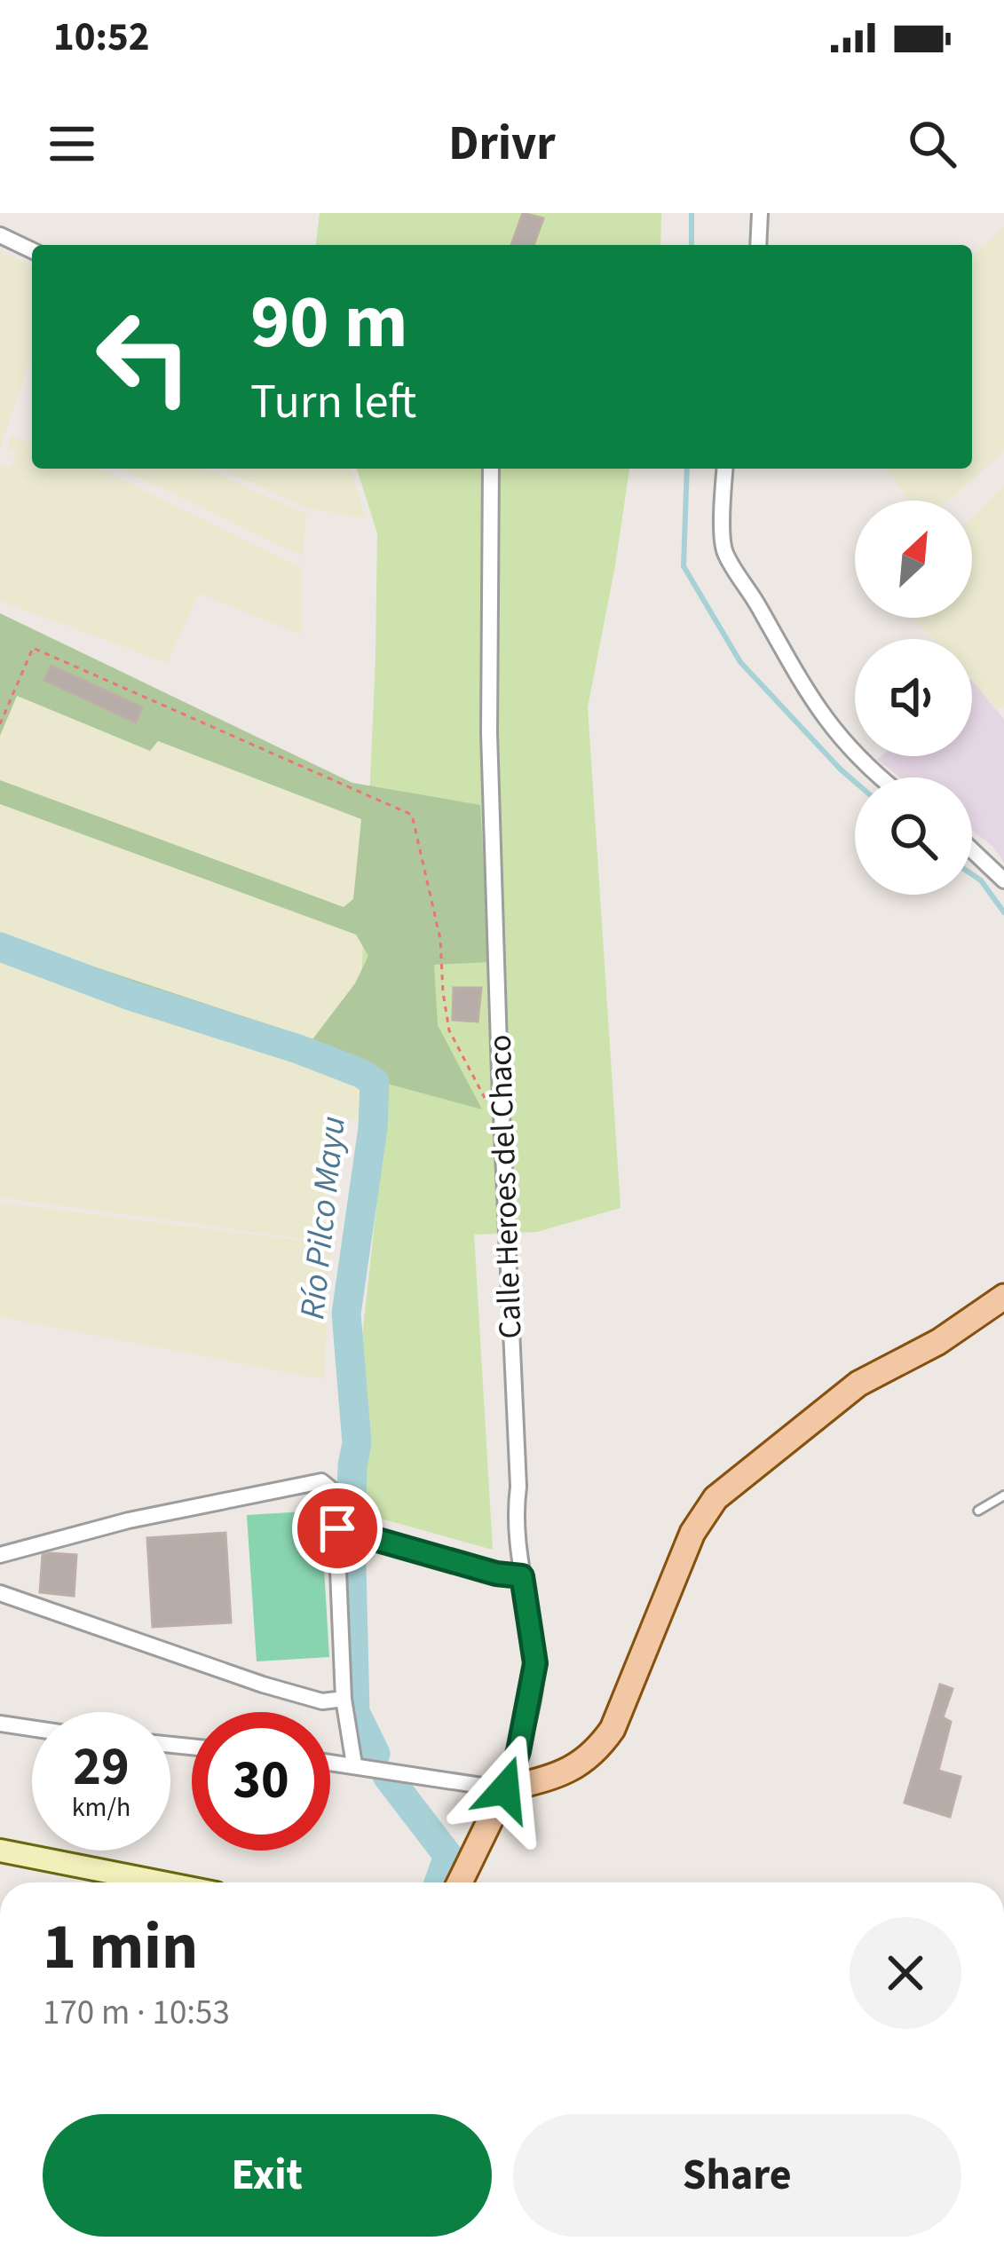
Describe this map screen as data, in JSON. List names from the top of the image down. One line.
{"streets":{"main road":["Calle Heroes del Chaco"]},"water":["Río Pilco Mayu"],"north":"top right","page":{"status":"10:52","header":"Drivr","turn":["90 m","Turn left"],"speed":"29 km/h","limit":"30","heading":["1 min","170 m · 10:53"],"buttons":["Exit","Share"]}}
